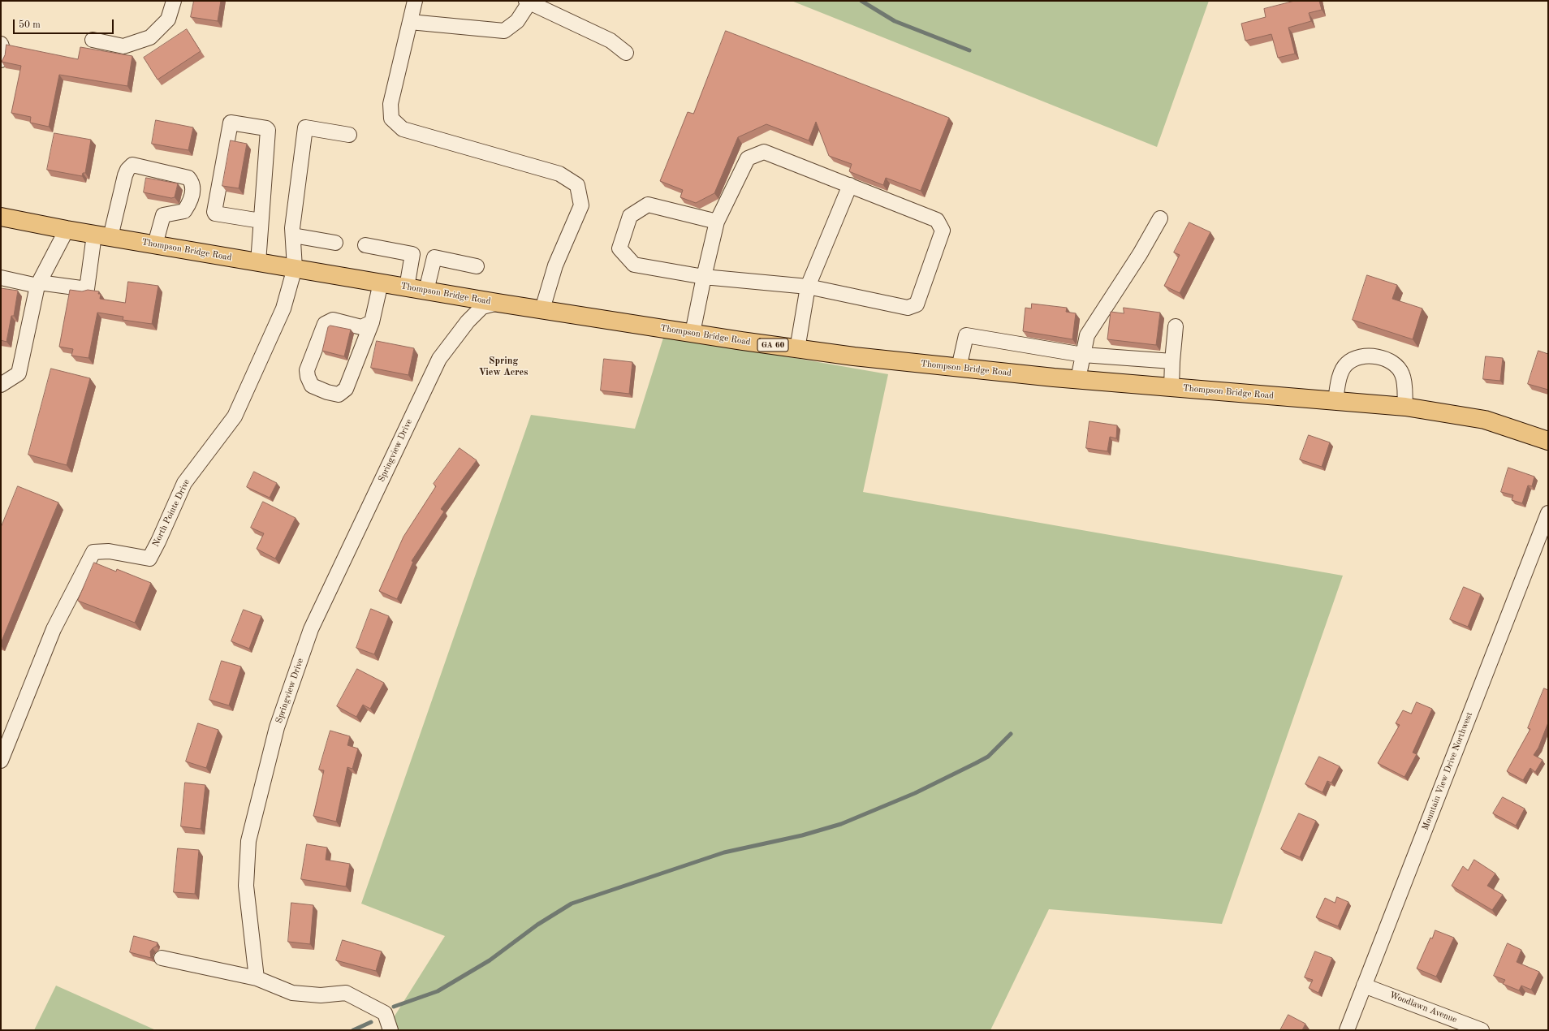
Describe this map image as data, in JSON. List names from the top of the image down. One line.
{"streets":{"highway":["Thompson Bridge Road","GA 60"],"street":["Springview Drive","North Pointe Drive","Mountain View Drive Northwest","Woodlawn Avenue"]},"crossings":[["Thompson Bridge Road","Springview Drive"],["Thompson Bridge Road","North Pointe Drive"],["Mountain View Drive Northwest","Woodlawn Avenue"]],"districts":["Spring View Acres"],"scale_bar":"50 m"}
